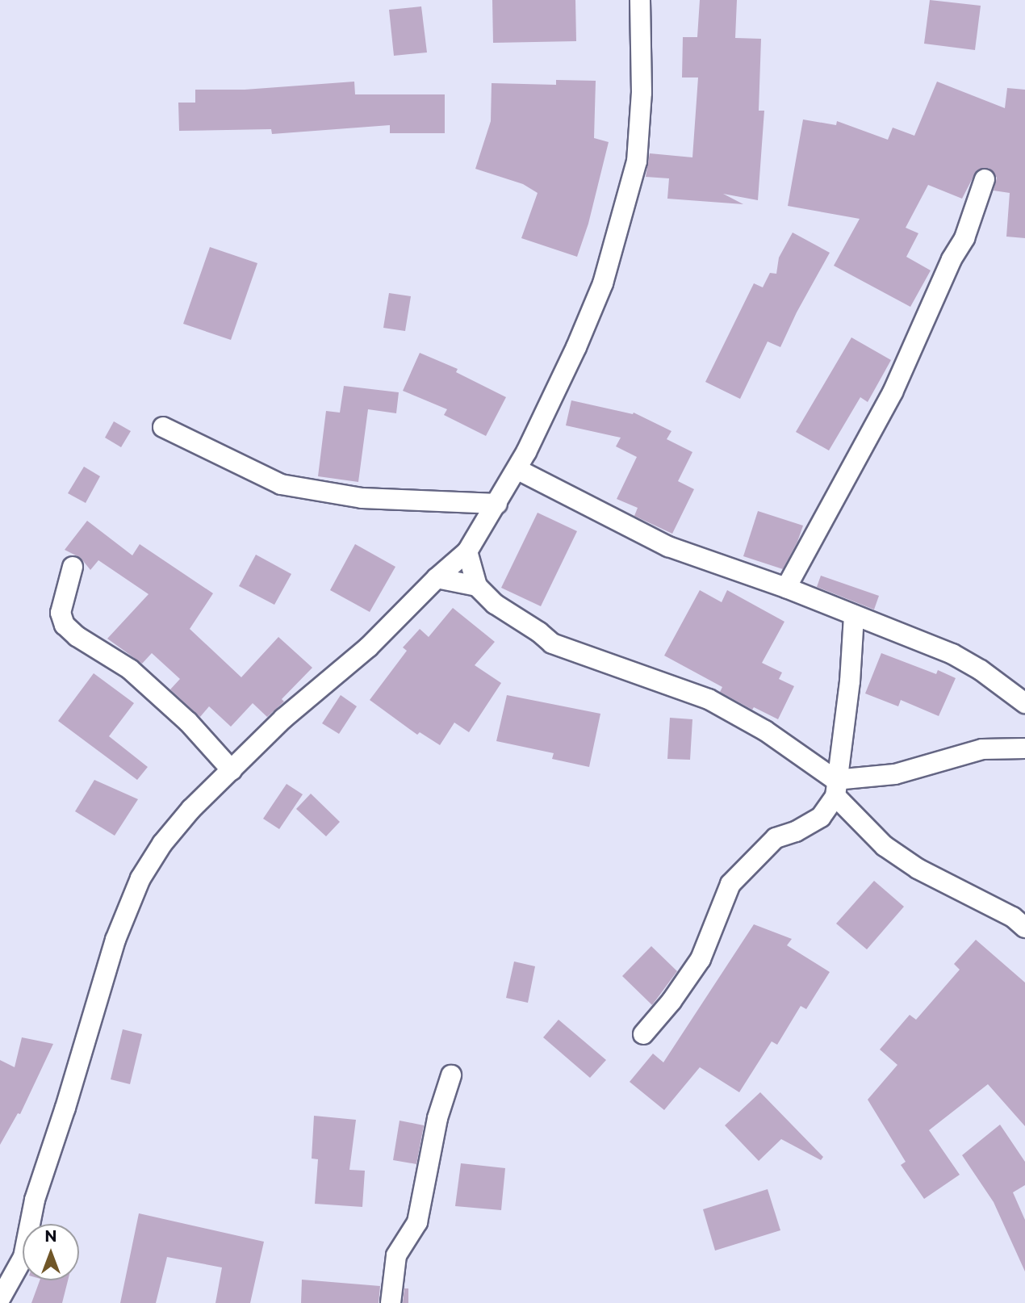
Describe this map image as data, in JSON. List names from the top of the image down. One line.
{"north":"top"}
